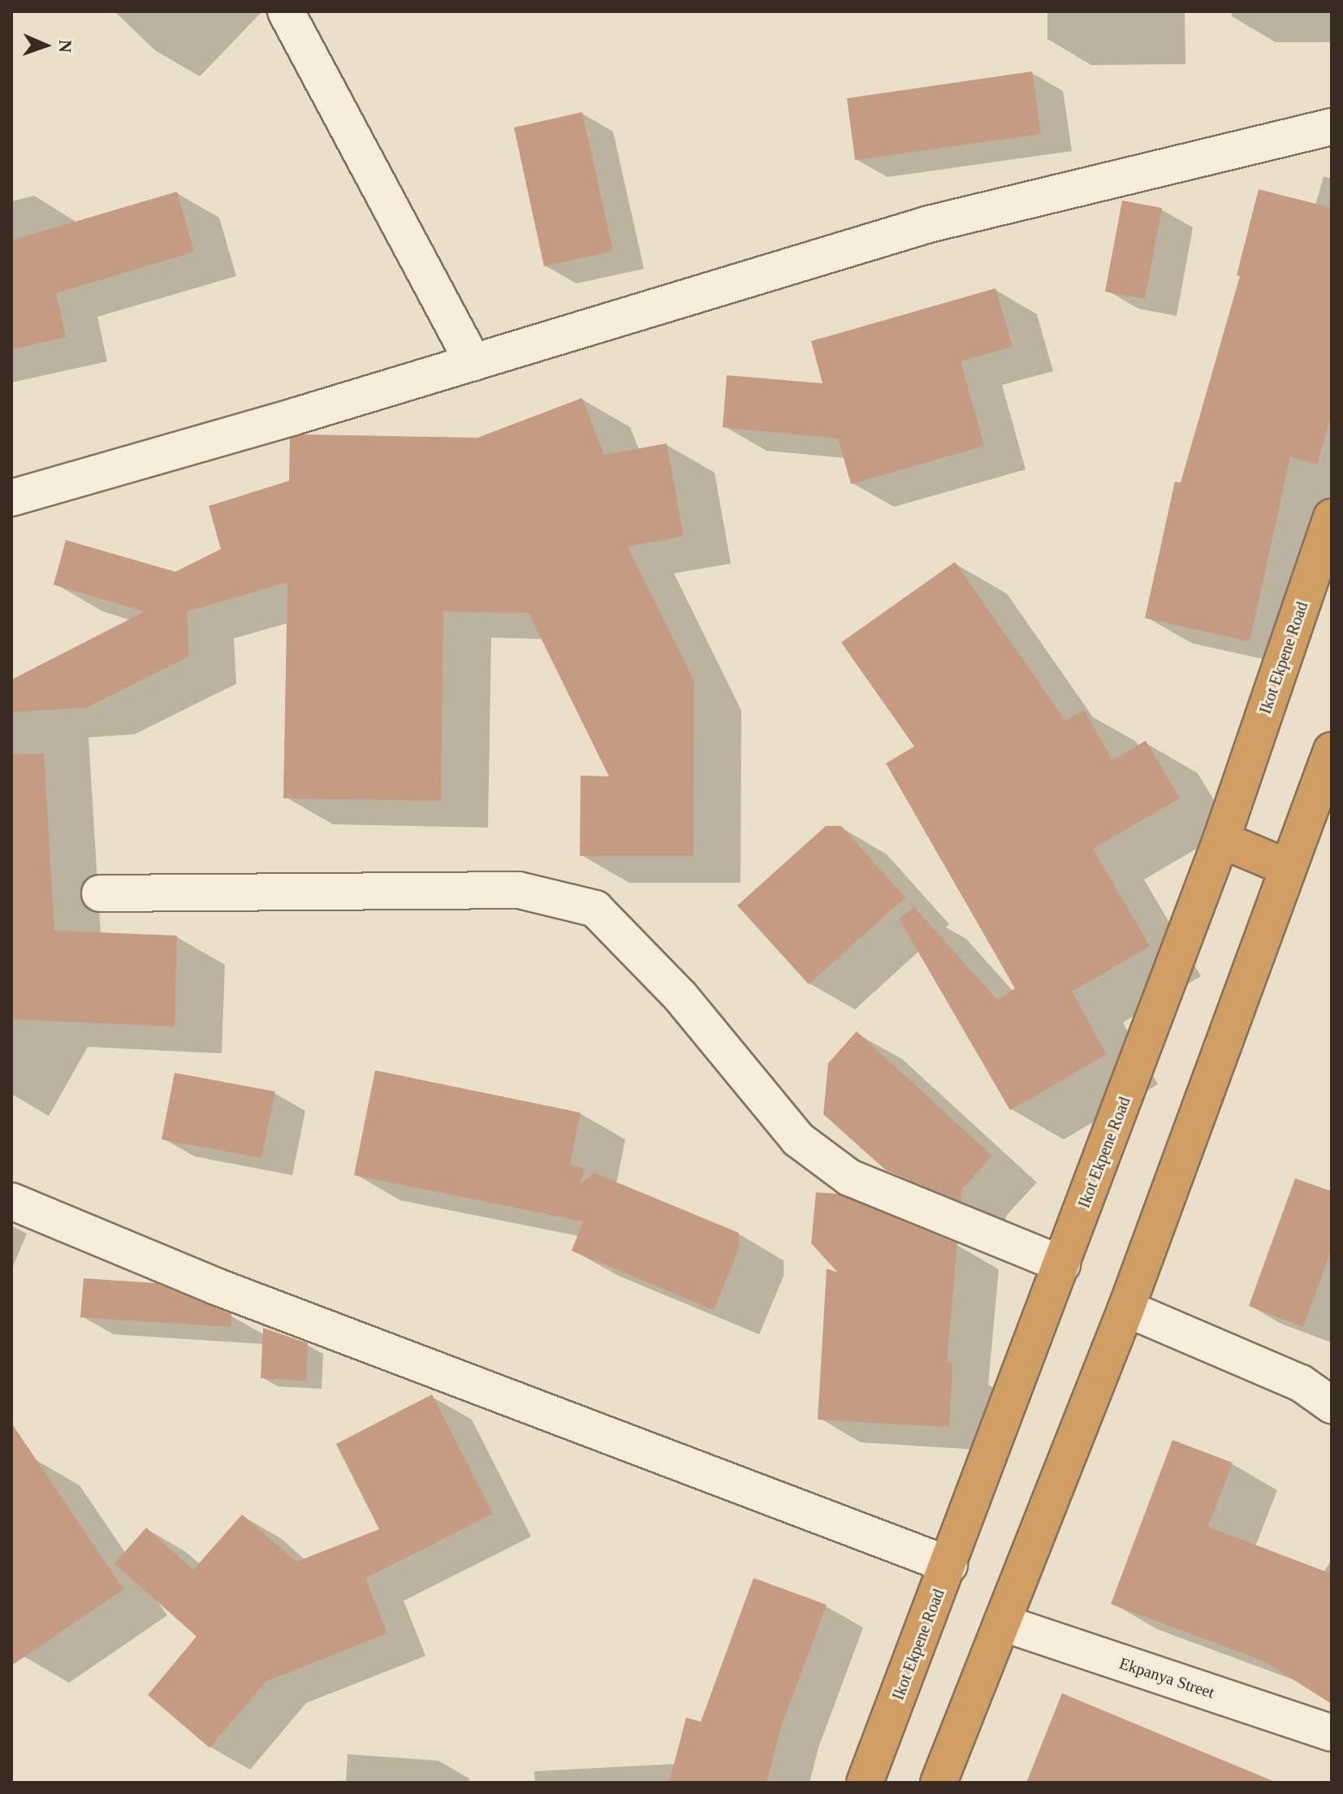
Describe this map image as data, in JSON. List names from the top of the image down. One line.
{"streets":{"highway":["Ikot Ekpene Road"],"street":["Ekpanya Street"]},"north":"right"}
